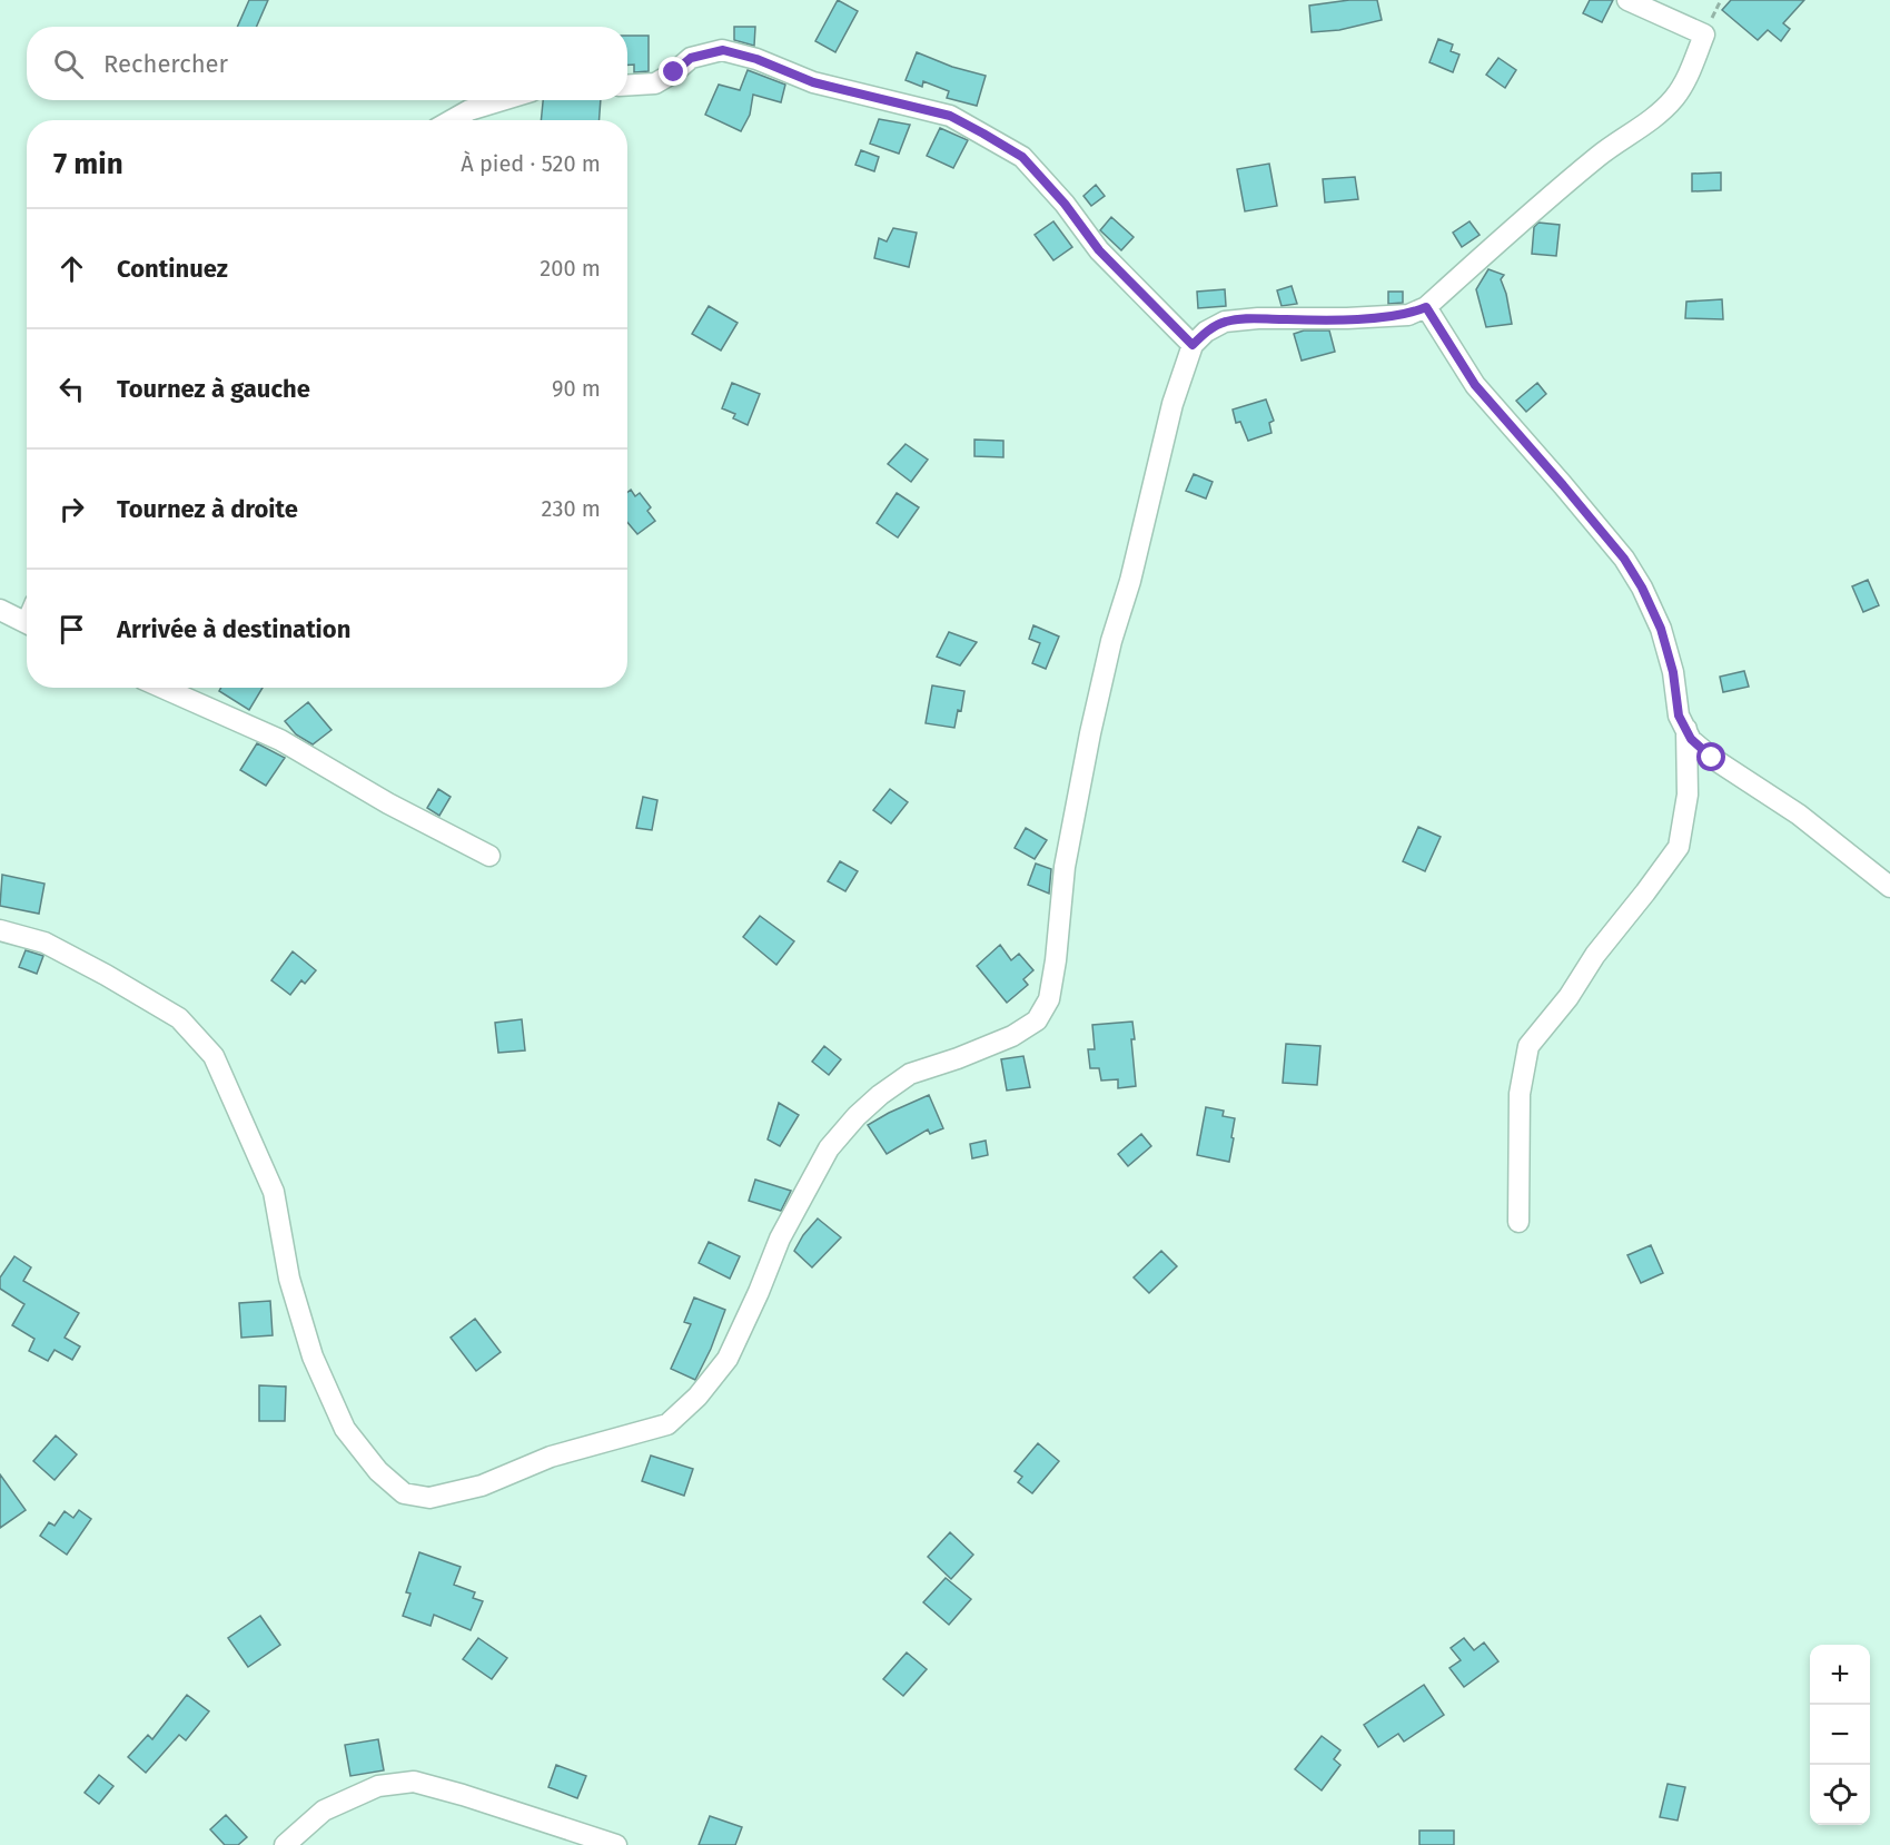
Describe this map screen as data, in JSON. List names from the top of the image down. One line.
{"page":{"search":"Rechercher","heading":["7 min","À pied · 520 m"],"list":[["Continuez","200 m"],["Tournez à gauche","90 m"],["Tournez à droite","230 m"],"Arrivée à destination"],"map_buttons":["+","−"]}}
